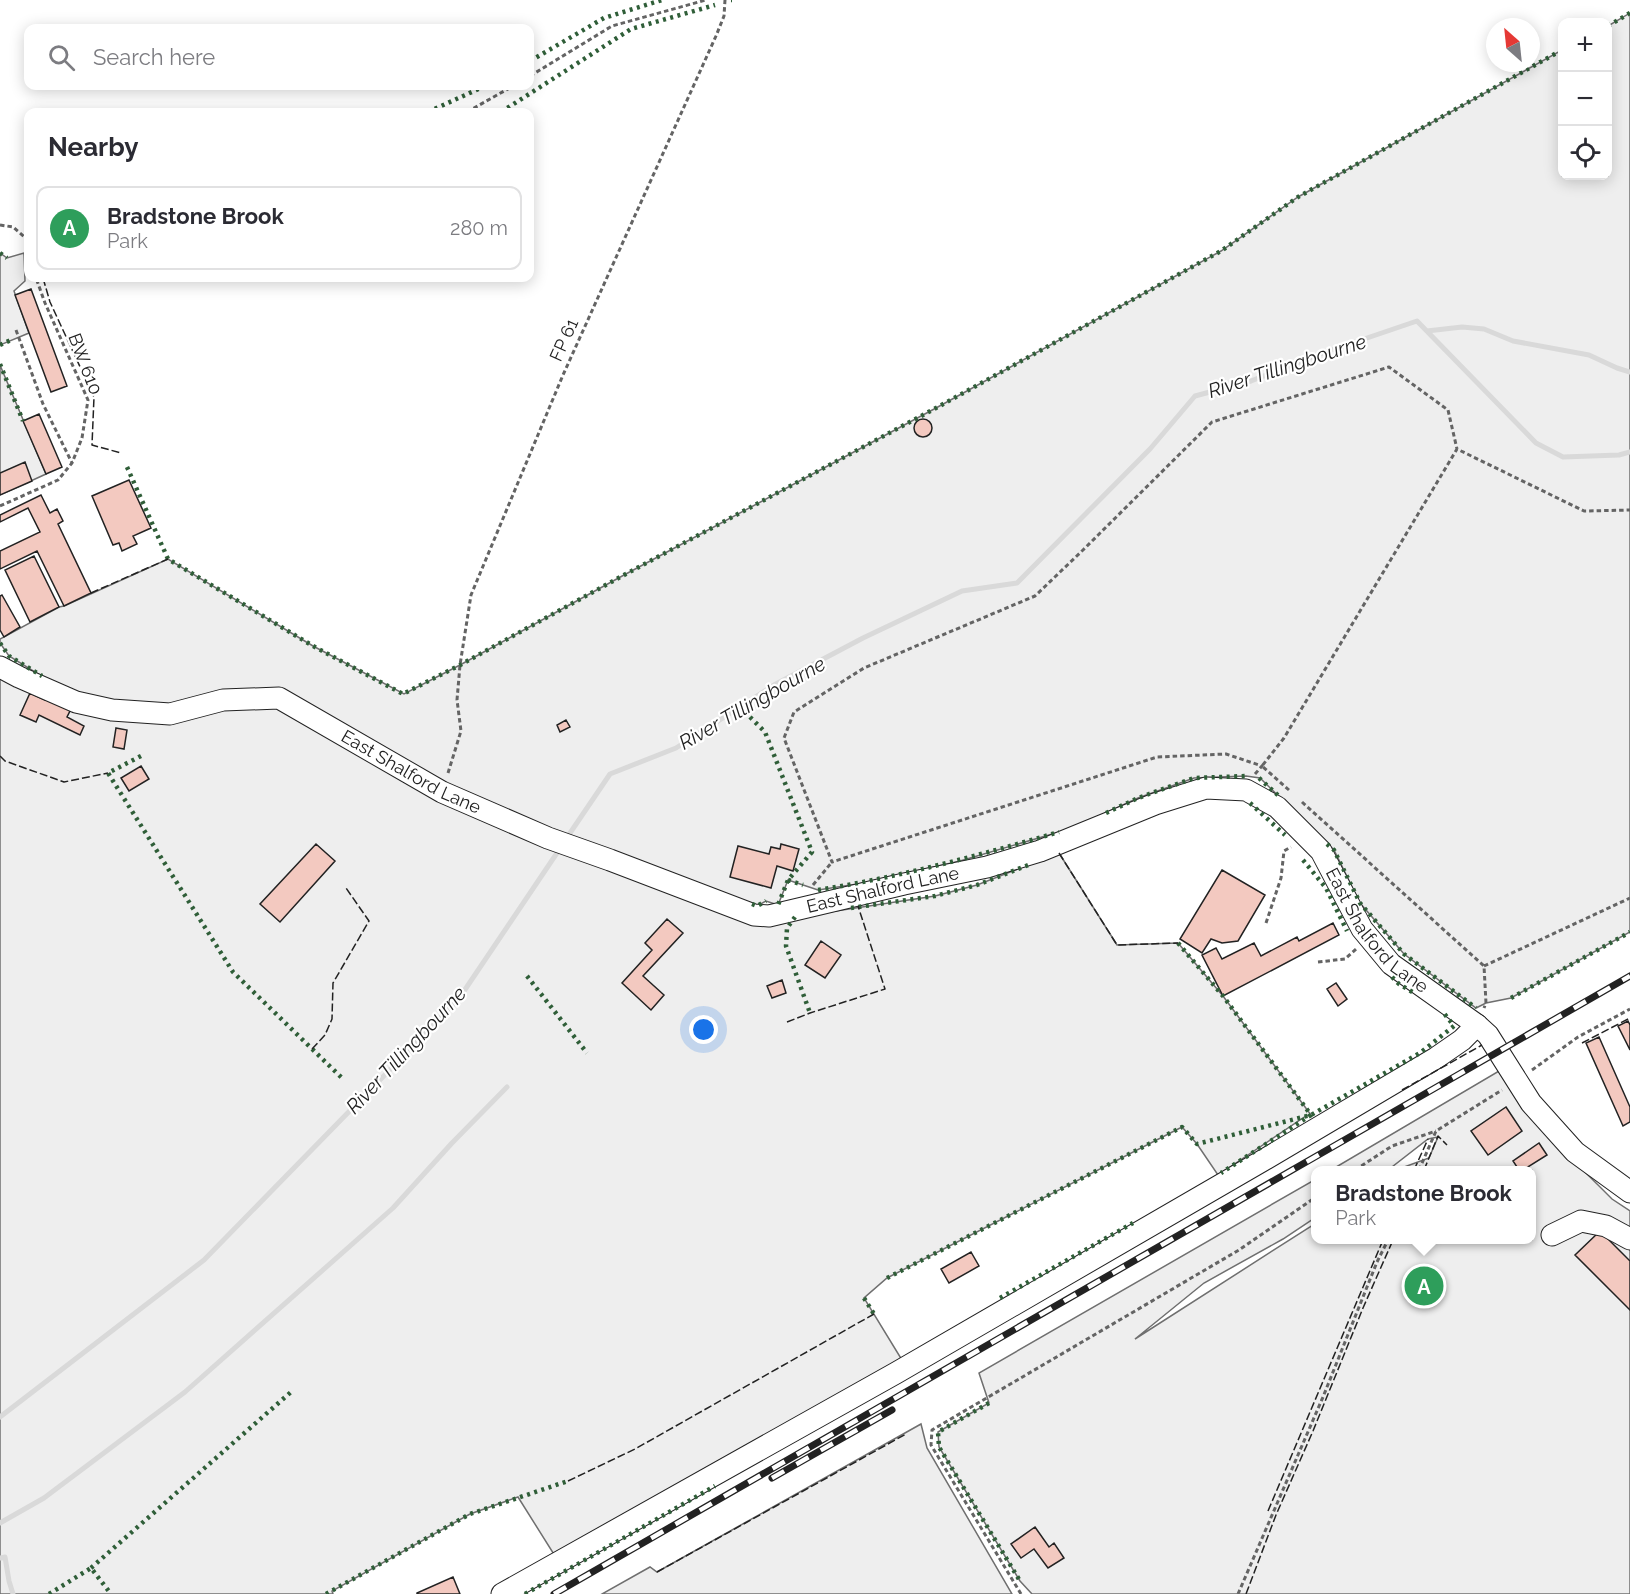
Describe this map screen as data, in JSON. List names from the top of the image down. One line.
{"streets":{"street":["East Shalford Lane"],"path":["FP 61","BW 610"]},"crossings":[["FP 61","East Shalford Lane"]],"water":["River Tillingbourne"],"north":"top left","page":{"map_buttons":["+","−"],"search":"Search here","heading":"Nearby","list":[{"mark":"A","name":"Bradstone Brook","note":"Park","value":"280 m"}],"popup":["Bradstone Brook","Park"],"pins":"A"}}
